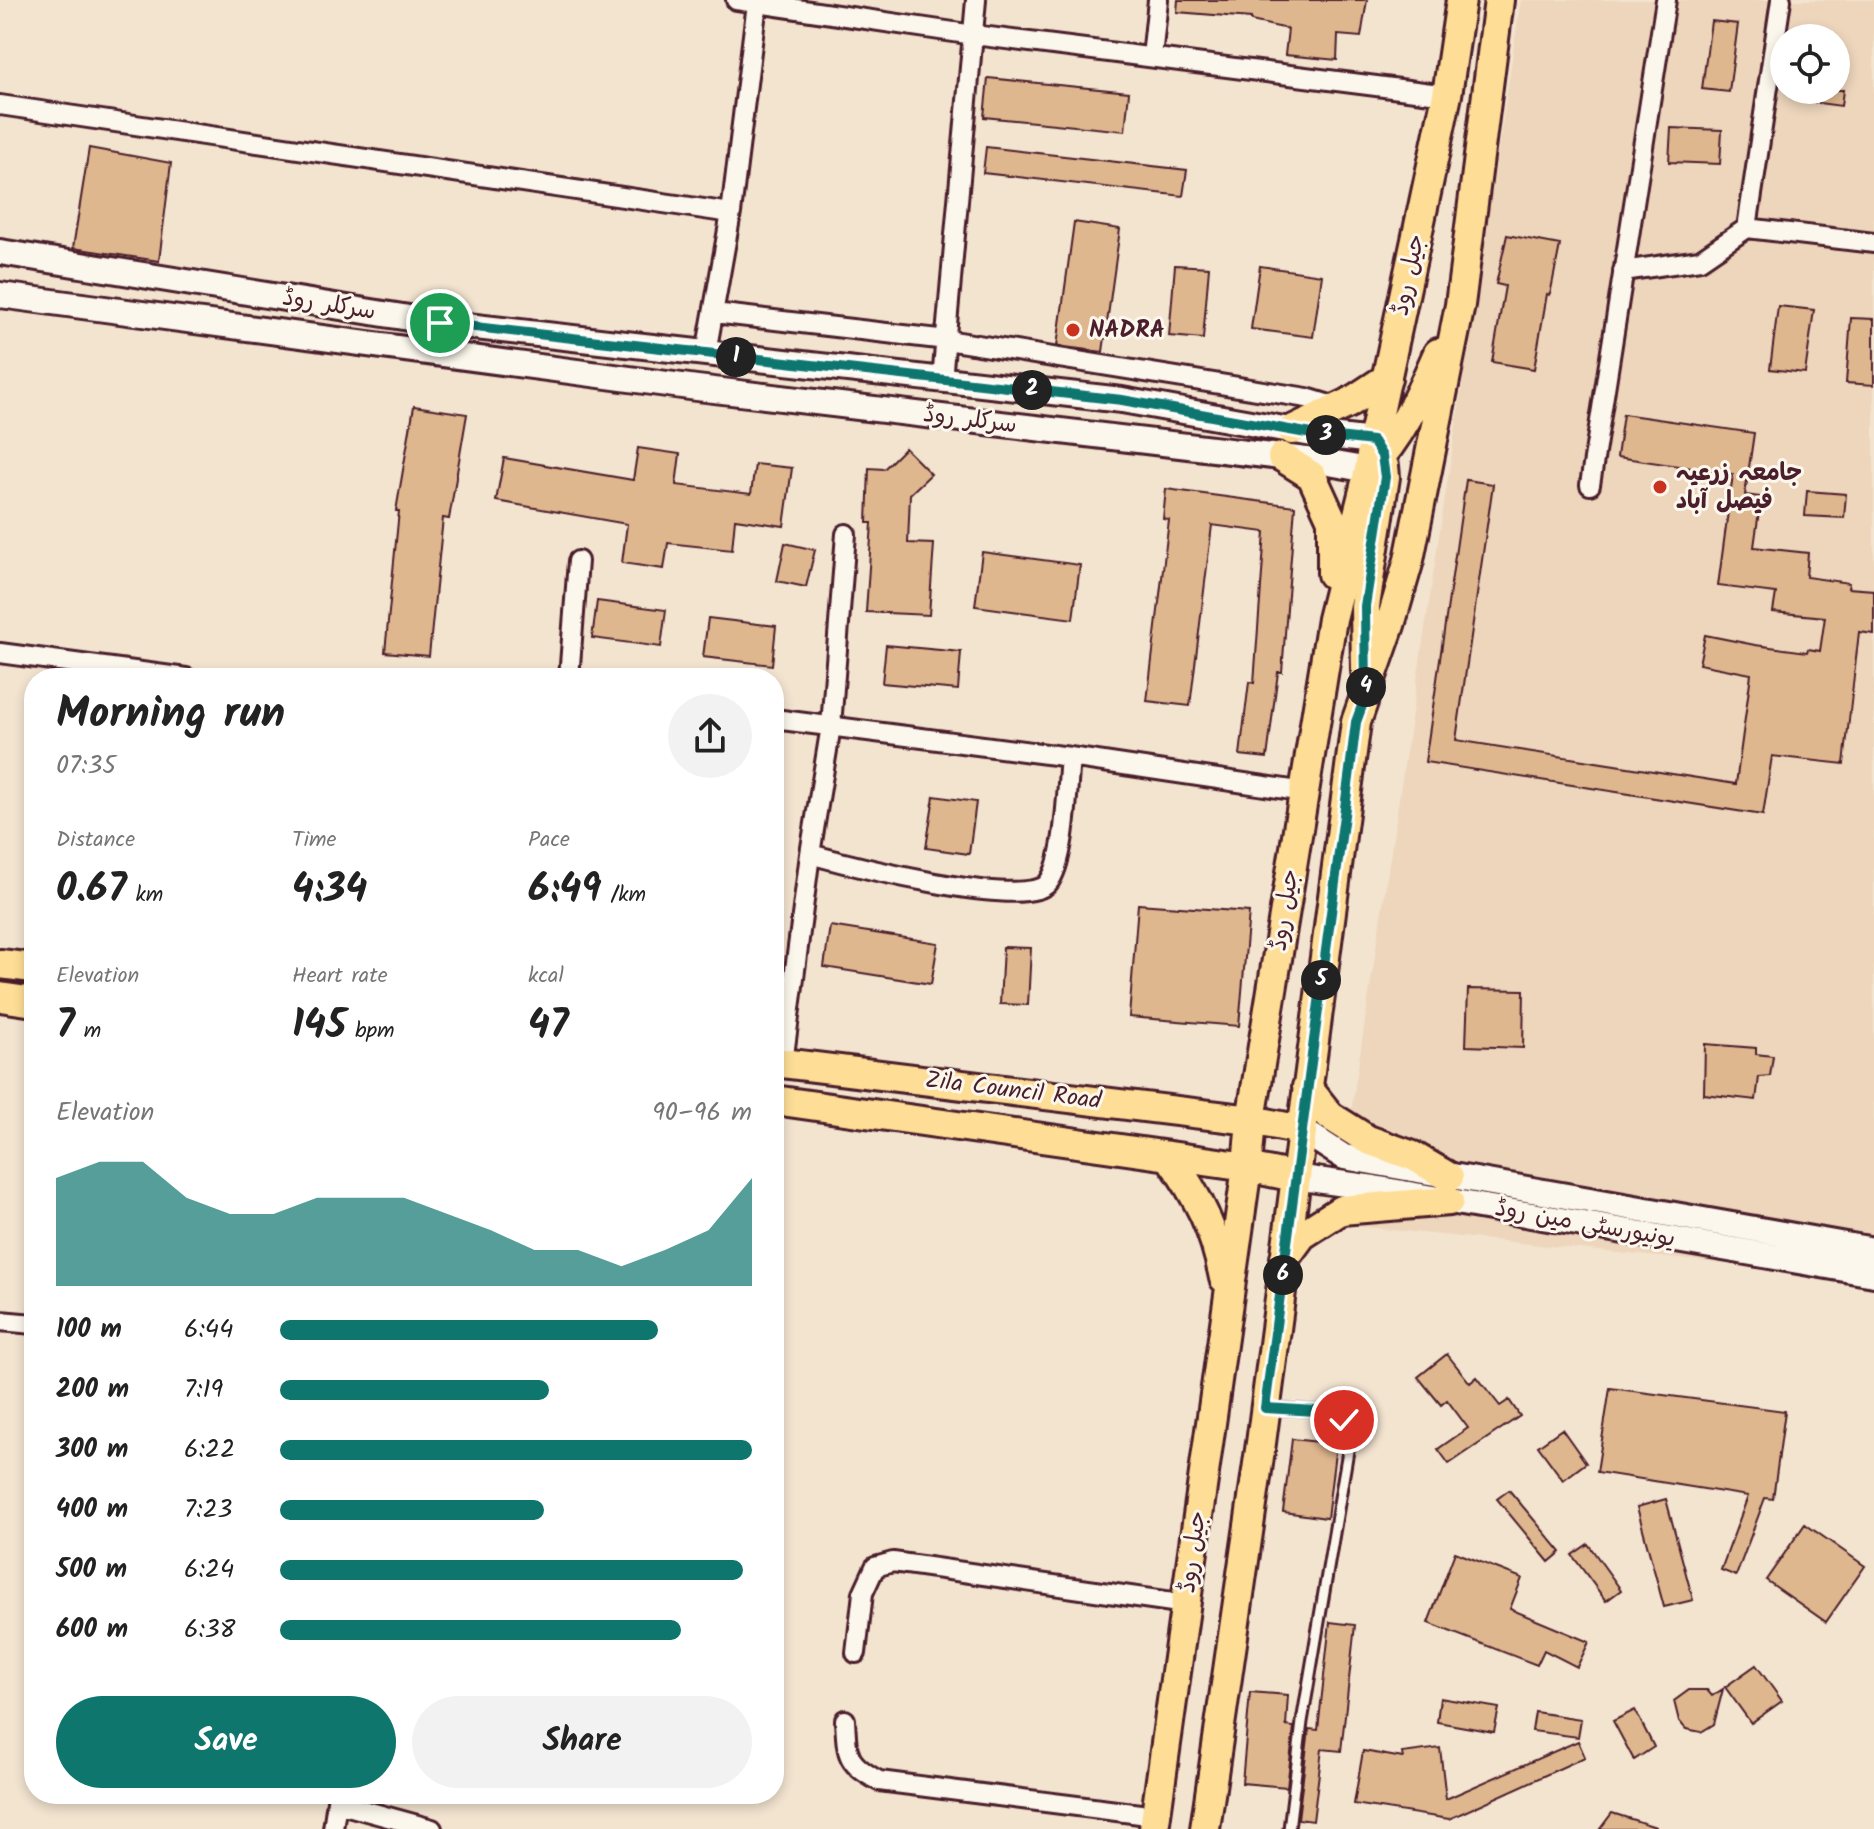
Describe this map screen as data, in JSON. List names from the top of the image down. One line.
{"streets":{"main road":["جیل روڈ","سرکلر روڈ","Zila Council Road","یونیورسٹی مین روڈ"]},"crossings":[["جیل روڈ","سرکلر روڈ"],["جیل روڈ","Zila Council Road"],["جیل روڈ","یونیورسٹی مین روڈ"],["Zila Council Road","یونیورسٹی مین روڈ"]],"places":["NADRA","جامعہ زرعیہ فیصل آباد"],"page":{"pins":["1","2","3","4","5","6"],"heading":["Morning run","07:35"],"stats":[["Distance","0.67 km"],["Time","4:34"],["Pace","6:49 /km"],["Elevation","7 m"],["Heart rate","145 bpm"],["kcal","47"]],"chart":["Elevation","90–96 m"],"list":[{"name":"100 m","note":"6:44"},{"name":"200 m","note":"7:19"},{"name":"300 m","note":"6:22"},{"name":"400 m","note":"7:23"},{"name":"500 m","note":"6:24"},{"name":"600 m","note":"6:38"}],"buttons":["Save","Share"]}}
